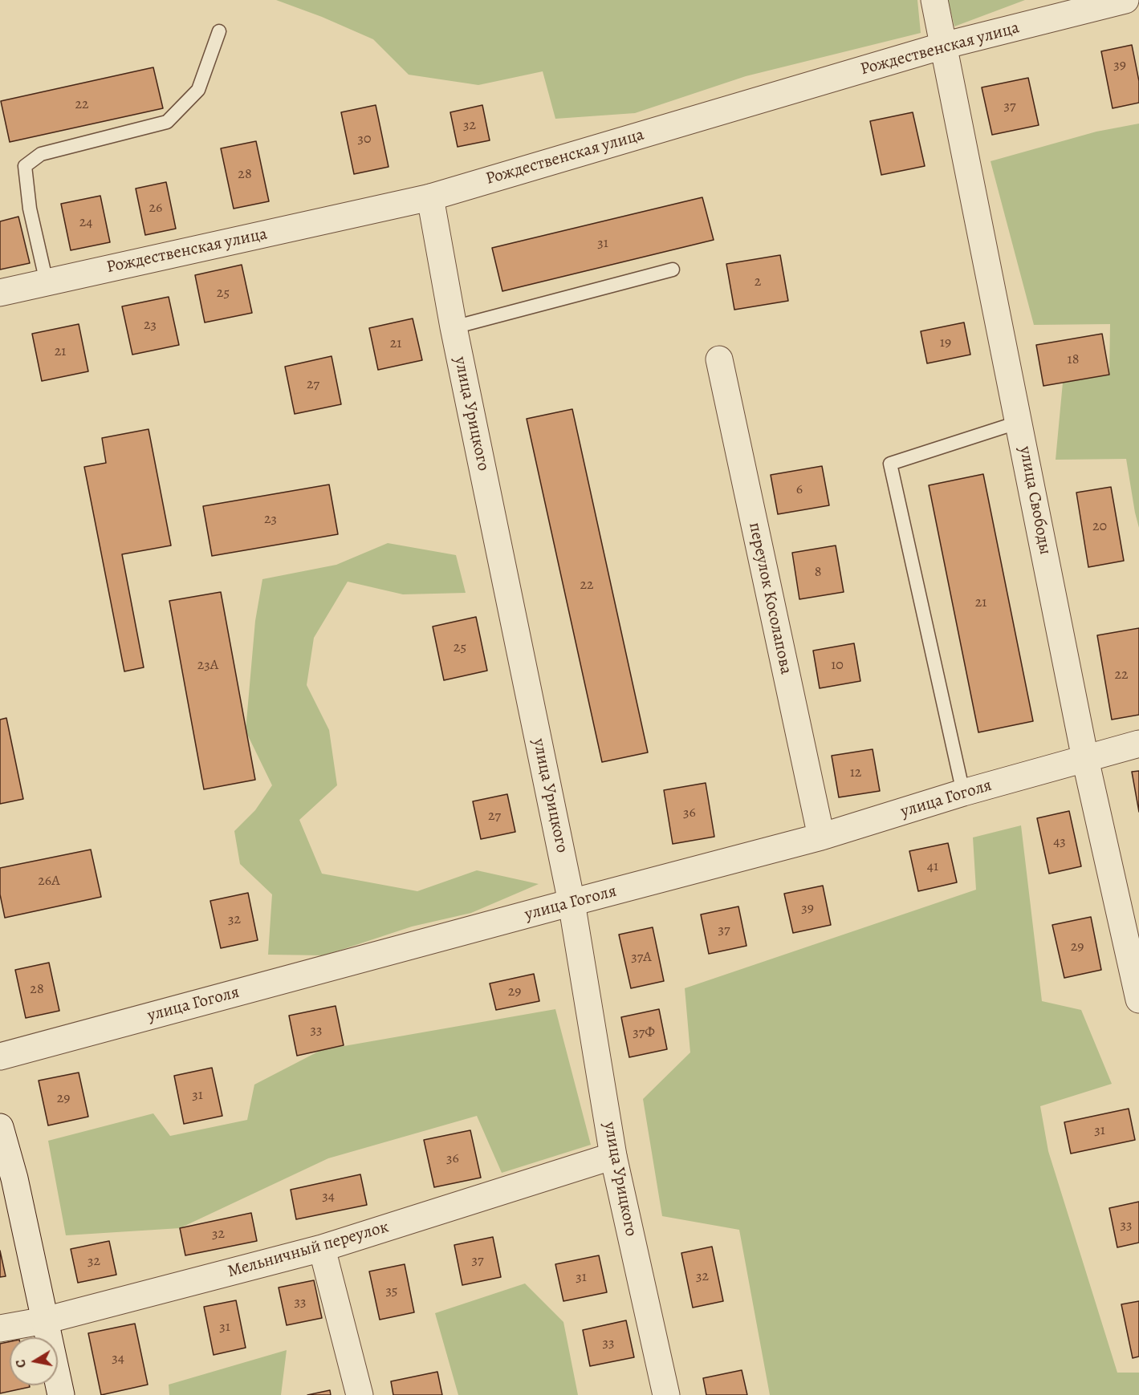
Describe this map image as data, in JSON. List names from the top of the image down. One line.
{"streets":{"street":["Рождественская улица","улица Урицкого","улица Свободы","переулок Косолапова","улица Гоголя","Мельничный переулок"]},"crossings":[["Рождественская улица","улица Урицкого"],["Рождественская улица","улица Свободы"],["улица Урицкого","улица Гоголя"],["улица Урицкого","Мельничный переулок"],["улица Свободы","улица Гоголя"],["переулок Косолапова","улица Гоголя"]],"house_numbers":["39","22","37","32","30","28","26","24","31","2","25","23","19","21","21","18","27","6","23","20","8","22","21","25","23А","10","22","12","36","27","43","41","26А","39","32","37","29","37А","28","29","33","37Ф","31","29","31","36","34","33","32","37","32","32","31","35","33","31","33","34"],"north":"left"}
